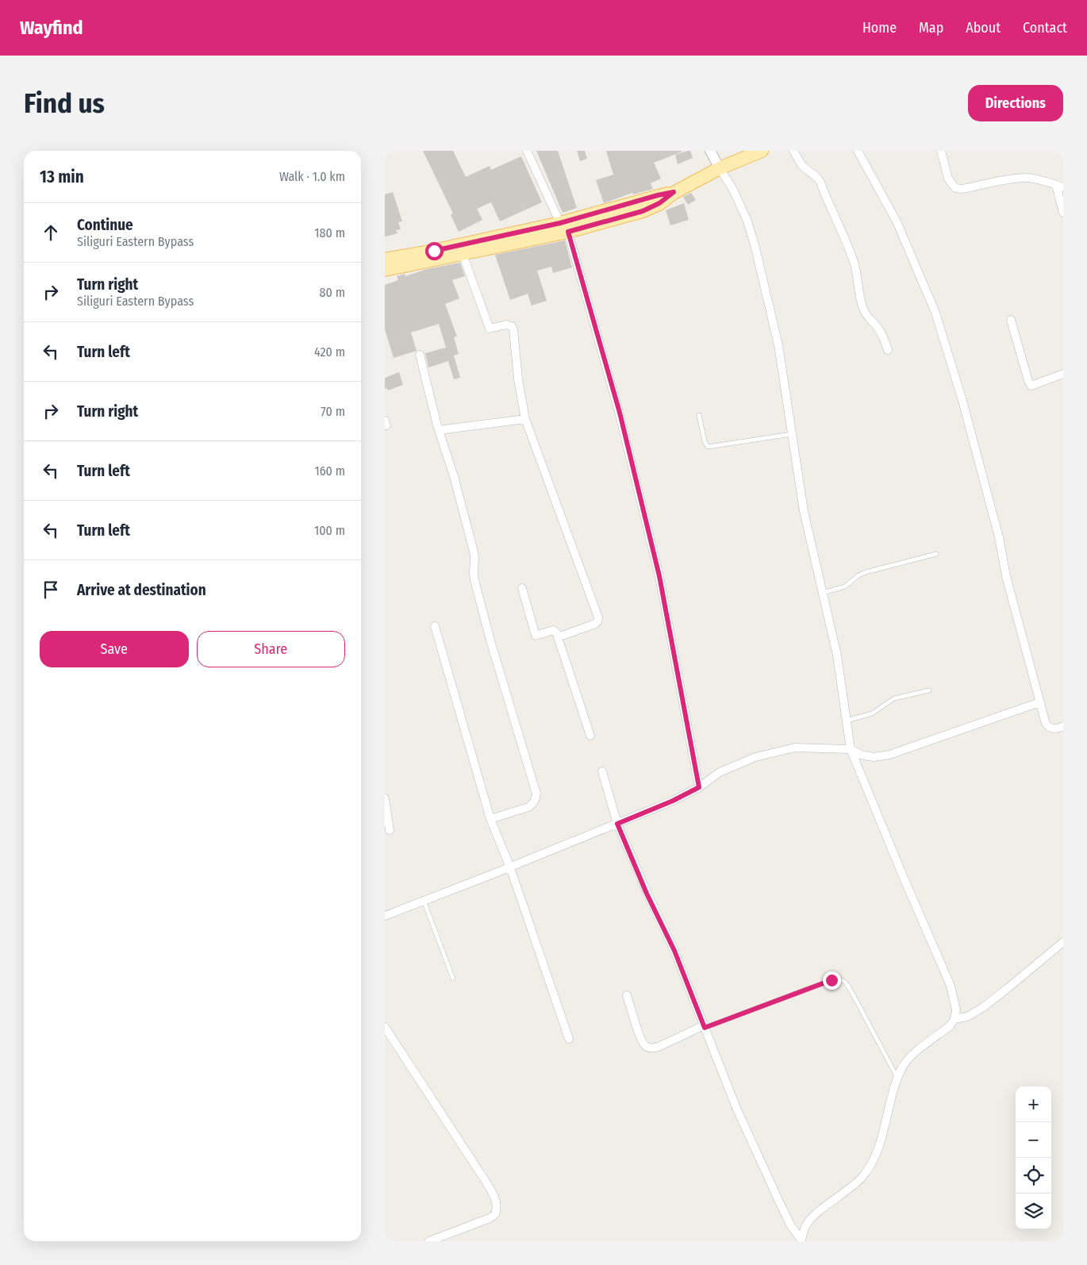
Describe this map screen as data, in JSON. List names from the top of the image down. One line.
{"page":{"header":"Wayfind","nav":["Home","Map","About","Contact"],"buttons":["Directions",["Save","Share"]],"title":"Find us","heading":["13 min","Walk · 1.0 km"],"list":[["Continue","Siliguri Eastern Bypass","180 m"],["Turn right","Siliguri Eastern Bypass","80 m"],["Turn left","420 m"],["Turn right","70 m"],["Turn left","160 m"],["Turn left","100 m"],"Arrive at destination"],"map_buttons":["+","−"]}}
